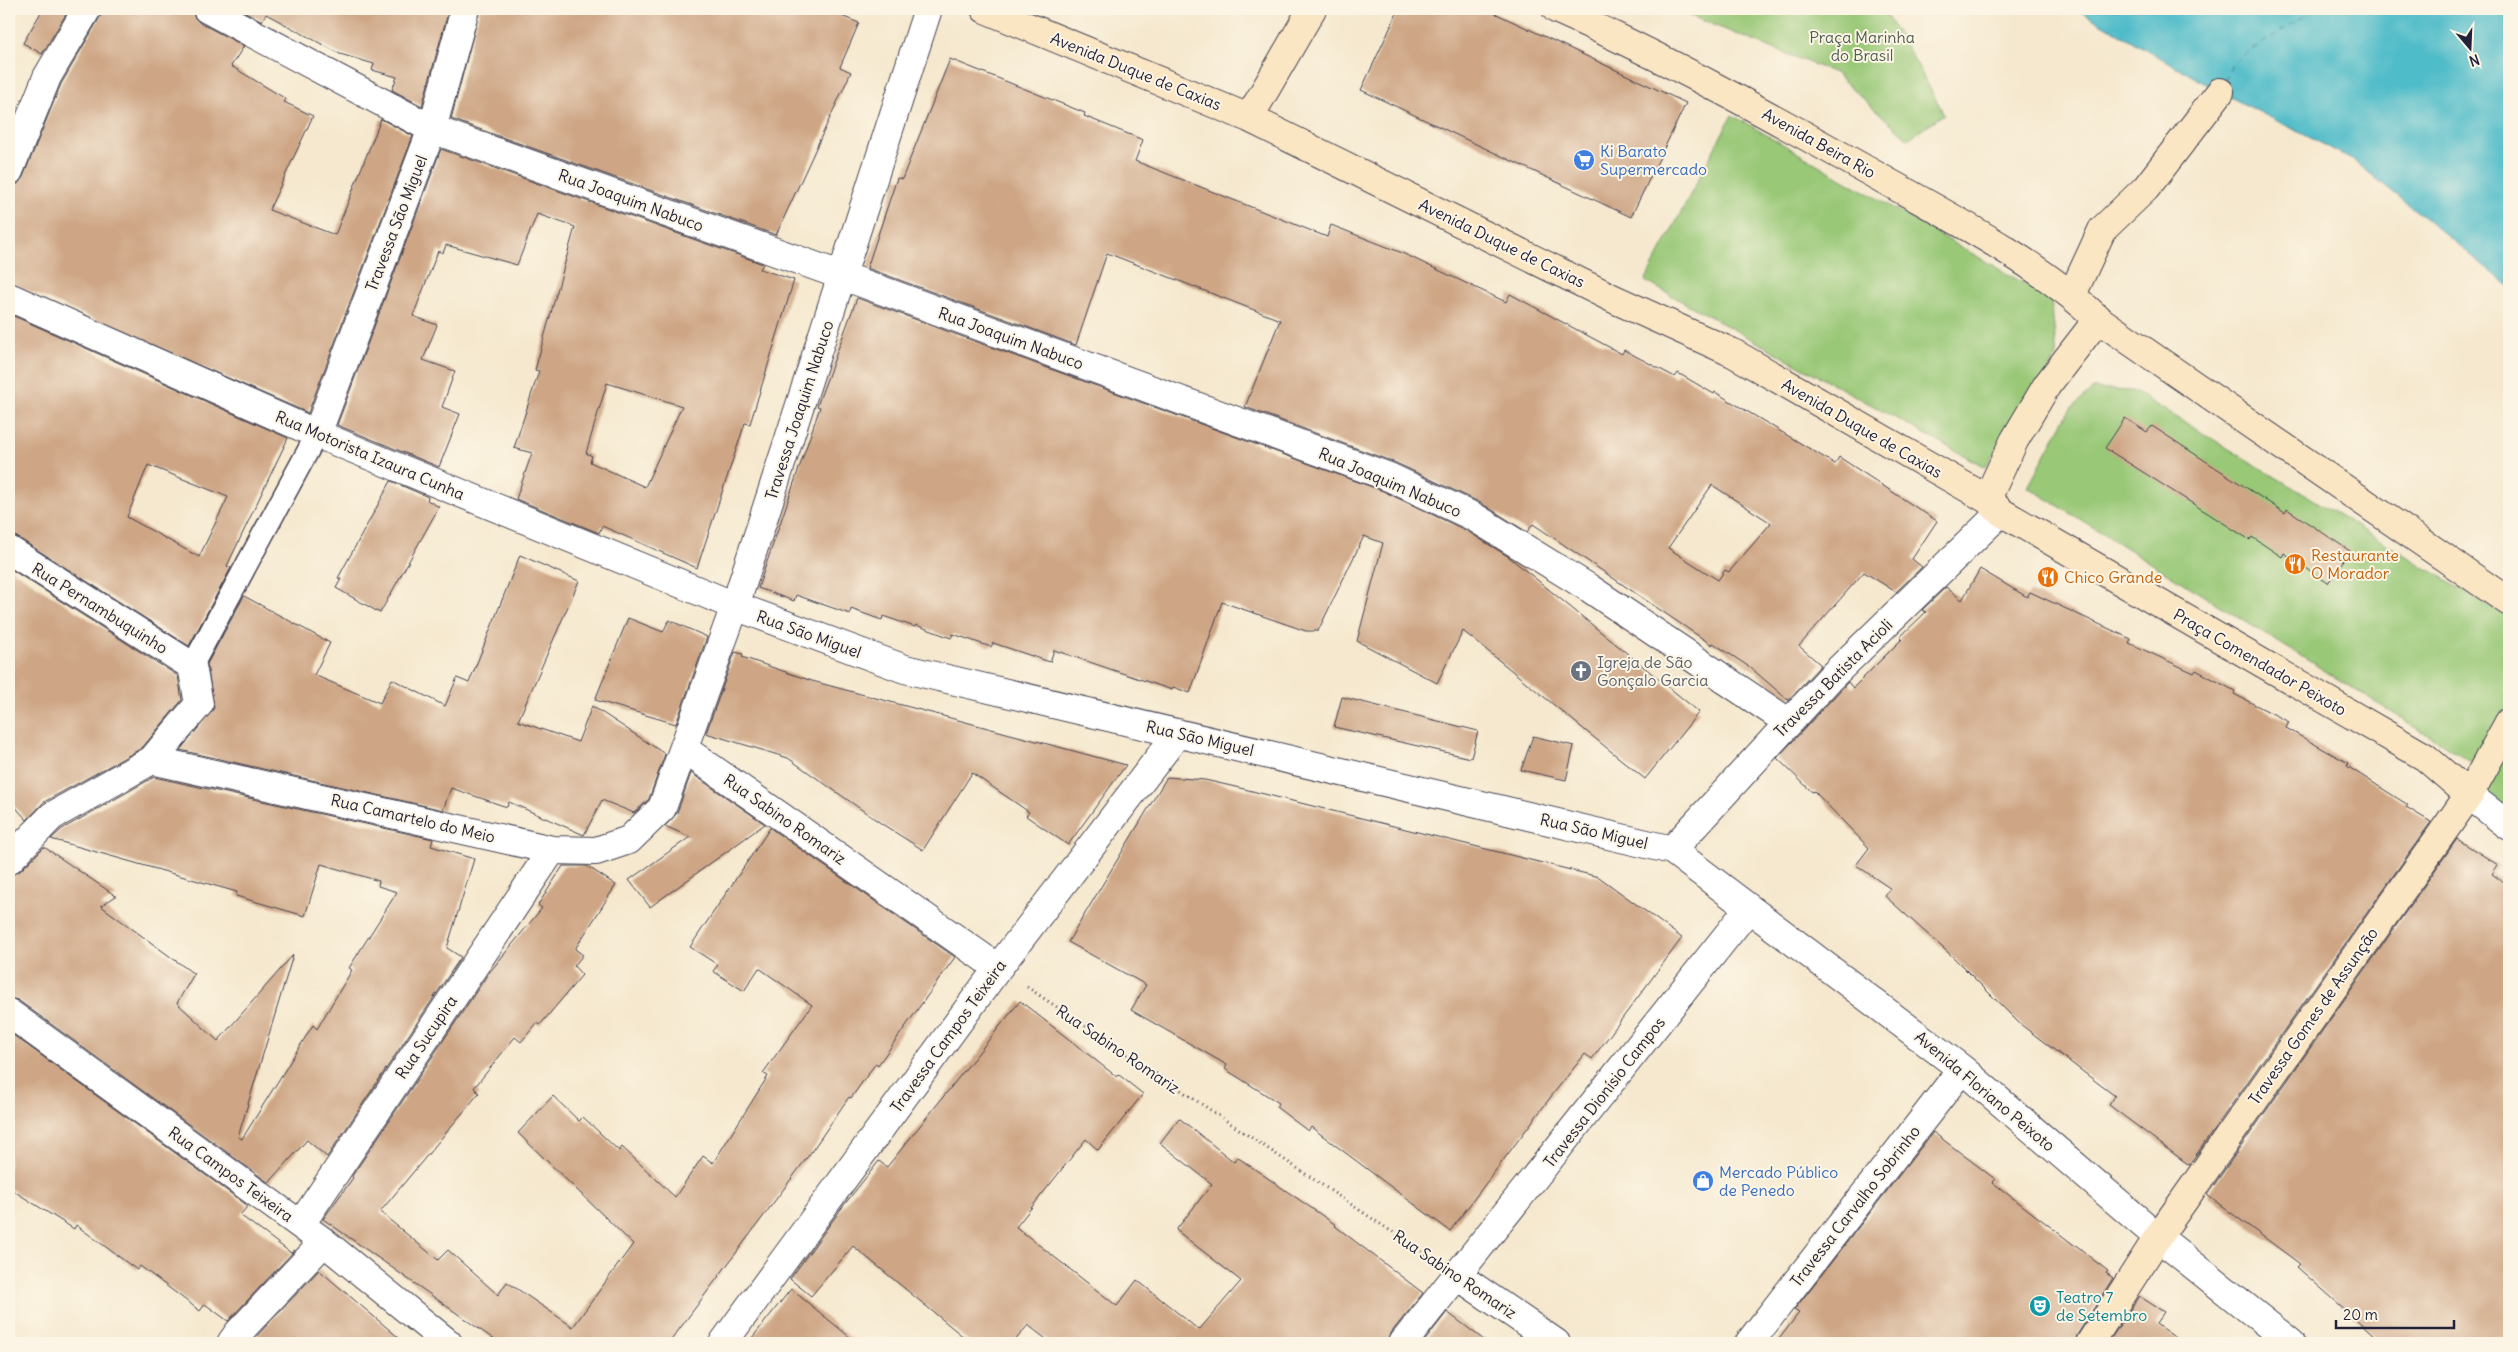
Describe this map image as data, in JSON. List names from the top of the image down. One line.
{"streets":{"main road":["Avenida Duque de Caxias","Avenida Beira Rio","Praça Comendador Peixoto","Travessa Gomes de Assunção"],"street":["Rua Joaquim Nabuco","Travessa São Miguel","Travessa Joaquim Nabuco","Rua Motorista Izaura Cunha","Rua Pernambuquinho","Rua São Miguel","Travessa Batista Acioli","Rua Camartelo do Meio","Rua Sabino Romariz","Travessa Campos Teixeira","Rua Sucupira","Avenida Floriano Peixoto","Travessa Dionísio Campos","Rua Campos Teixeira","Travessa Carvalho Sobrinho"]},"crossings":[["Avenida Duque de Caxias","Praça Comendador Peixoto"],["Avenida Duque de Caxias","Travessa Batista Acioli"],["Rua Joaquim Nabuco","Travessa São Miguel"],["Rua Joaquim Nabuco","Travessa Joaquim Nabuco"],["Rua Joaquim Nabuco","Travessa Batista Acioli"],["Travessa São Miguel","Rua Motorista Izaura Cunha"],["Travessa Joaquim Nabuco","Rua Motorista Izaura Cunha"],["Travessa Joaquim Nabuco","Rua São Miguel"],["Travessa Joaquim Nabuco","Rua Camartelo do Meio"],["Travessa Joaquim Nabuco","Rua Sabino Romariz"],["Rua Motorista Izaura Cunha","Rua São Miguel"],["Rua São Miguel","Travessa Batista Acioli"],["Rua São Miguel","Travessa Campos Teixeira"],["Rua São Miguel","Avenida Floriano Peixoto"],["Praça Comendador Peixoto","Travessa Batista Acioli"],["Praça Comendador Peixoto","Travessa Gomes de Assunção"],["Travessa Batista Acioli","Avenida Floriano Peixoto"],["Rua Camartelo do Meio","Rua Sucupira"],["Rua Sabino Romariz","Travessa Campos Teixeira"],["Rua Sabino Romariz","Travessa Dionísio Campos"],["Travessa Gomes de Assunção","Avenida Floriano Peixoto"],["Rua Sucupira","Rua Campos Teixeira"],["Avenida Floriano Peixoto","Travessa Dionísio Campos"],["Avenida Floriano Peixoto","Travessa Carvalho Sobrinho"]],"parks":["Praça Marinha do Brasil"],"places":{"supermarket":["Ki Barato Supermercado"],"restaurant":["Restaurante O Morador","Chico Grande"],"church":["Igreja de São Gonçalo Garcia"],"shop":["Mercado Público de Penedo"],"theatre":["Teatro 7 de Setembro"]},"scale_bar":"20 m","north":"bottom"}
